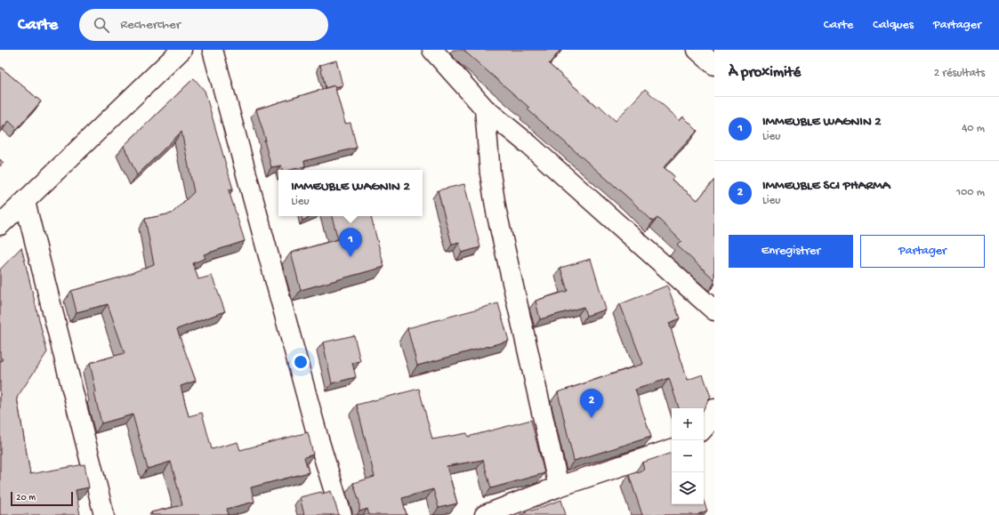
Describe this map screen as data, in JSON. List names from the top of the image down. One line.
{"scale_bar":"20 m","page":{"header":"Carte","search":"Rechercher","nav":["Carte","Calques","Partager"],"heading":["À proximité","2 résultats"],"list":[{"mark":"1","name":"IMMEUBLE WAGNIN 2","note":"Lieu","value":"40 m"},{"mark":"2","name":"IMMEUBLE SCI PHARMA","note":"Lieu","value":"100 m"}],"popup":["IMMEUBLE WAGNIN 2","Lieu"],"buttons":["Enregistrer","Partager"],"pins":["1","2"],"map_buttons":["+","−"],"scale":"20 m"}}
